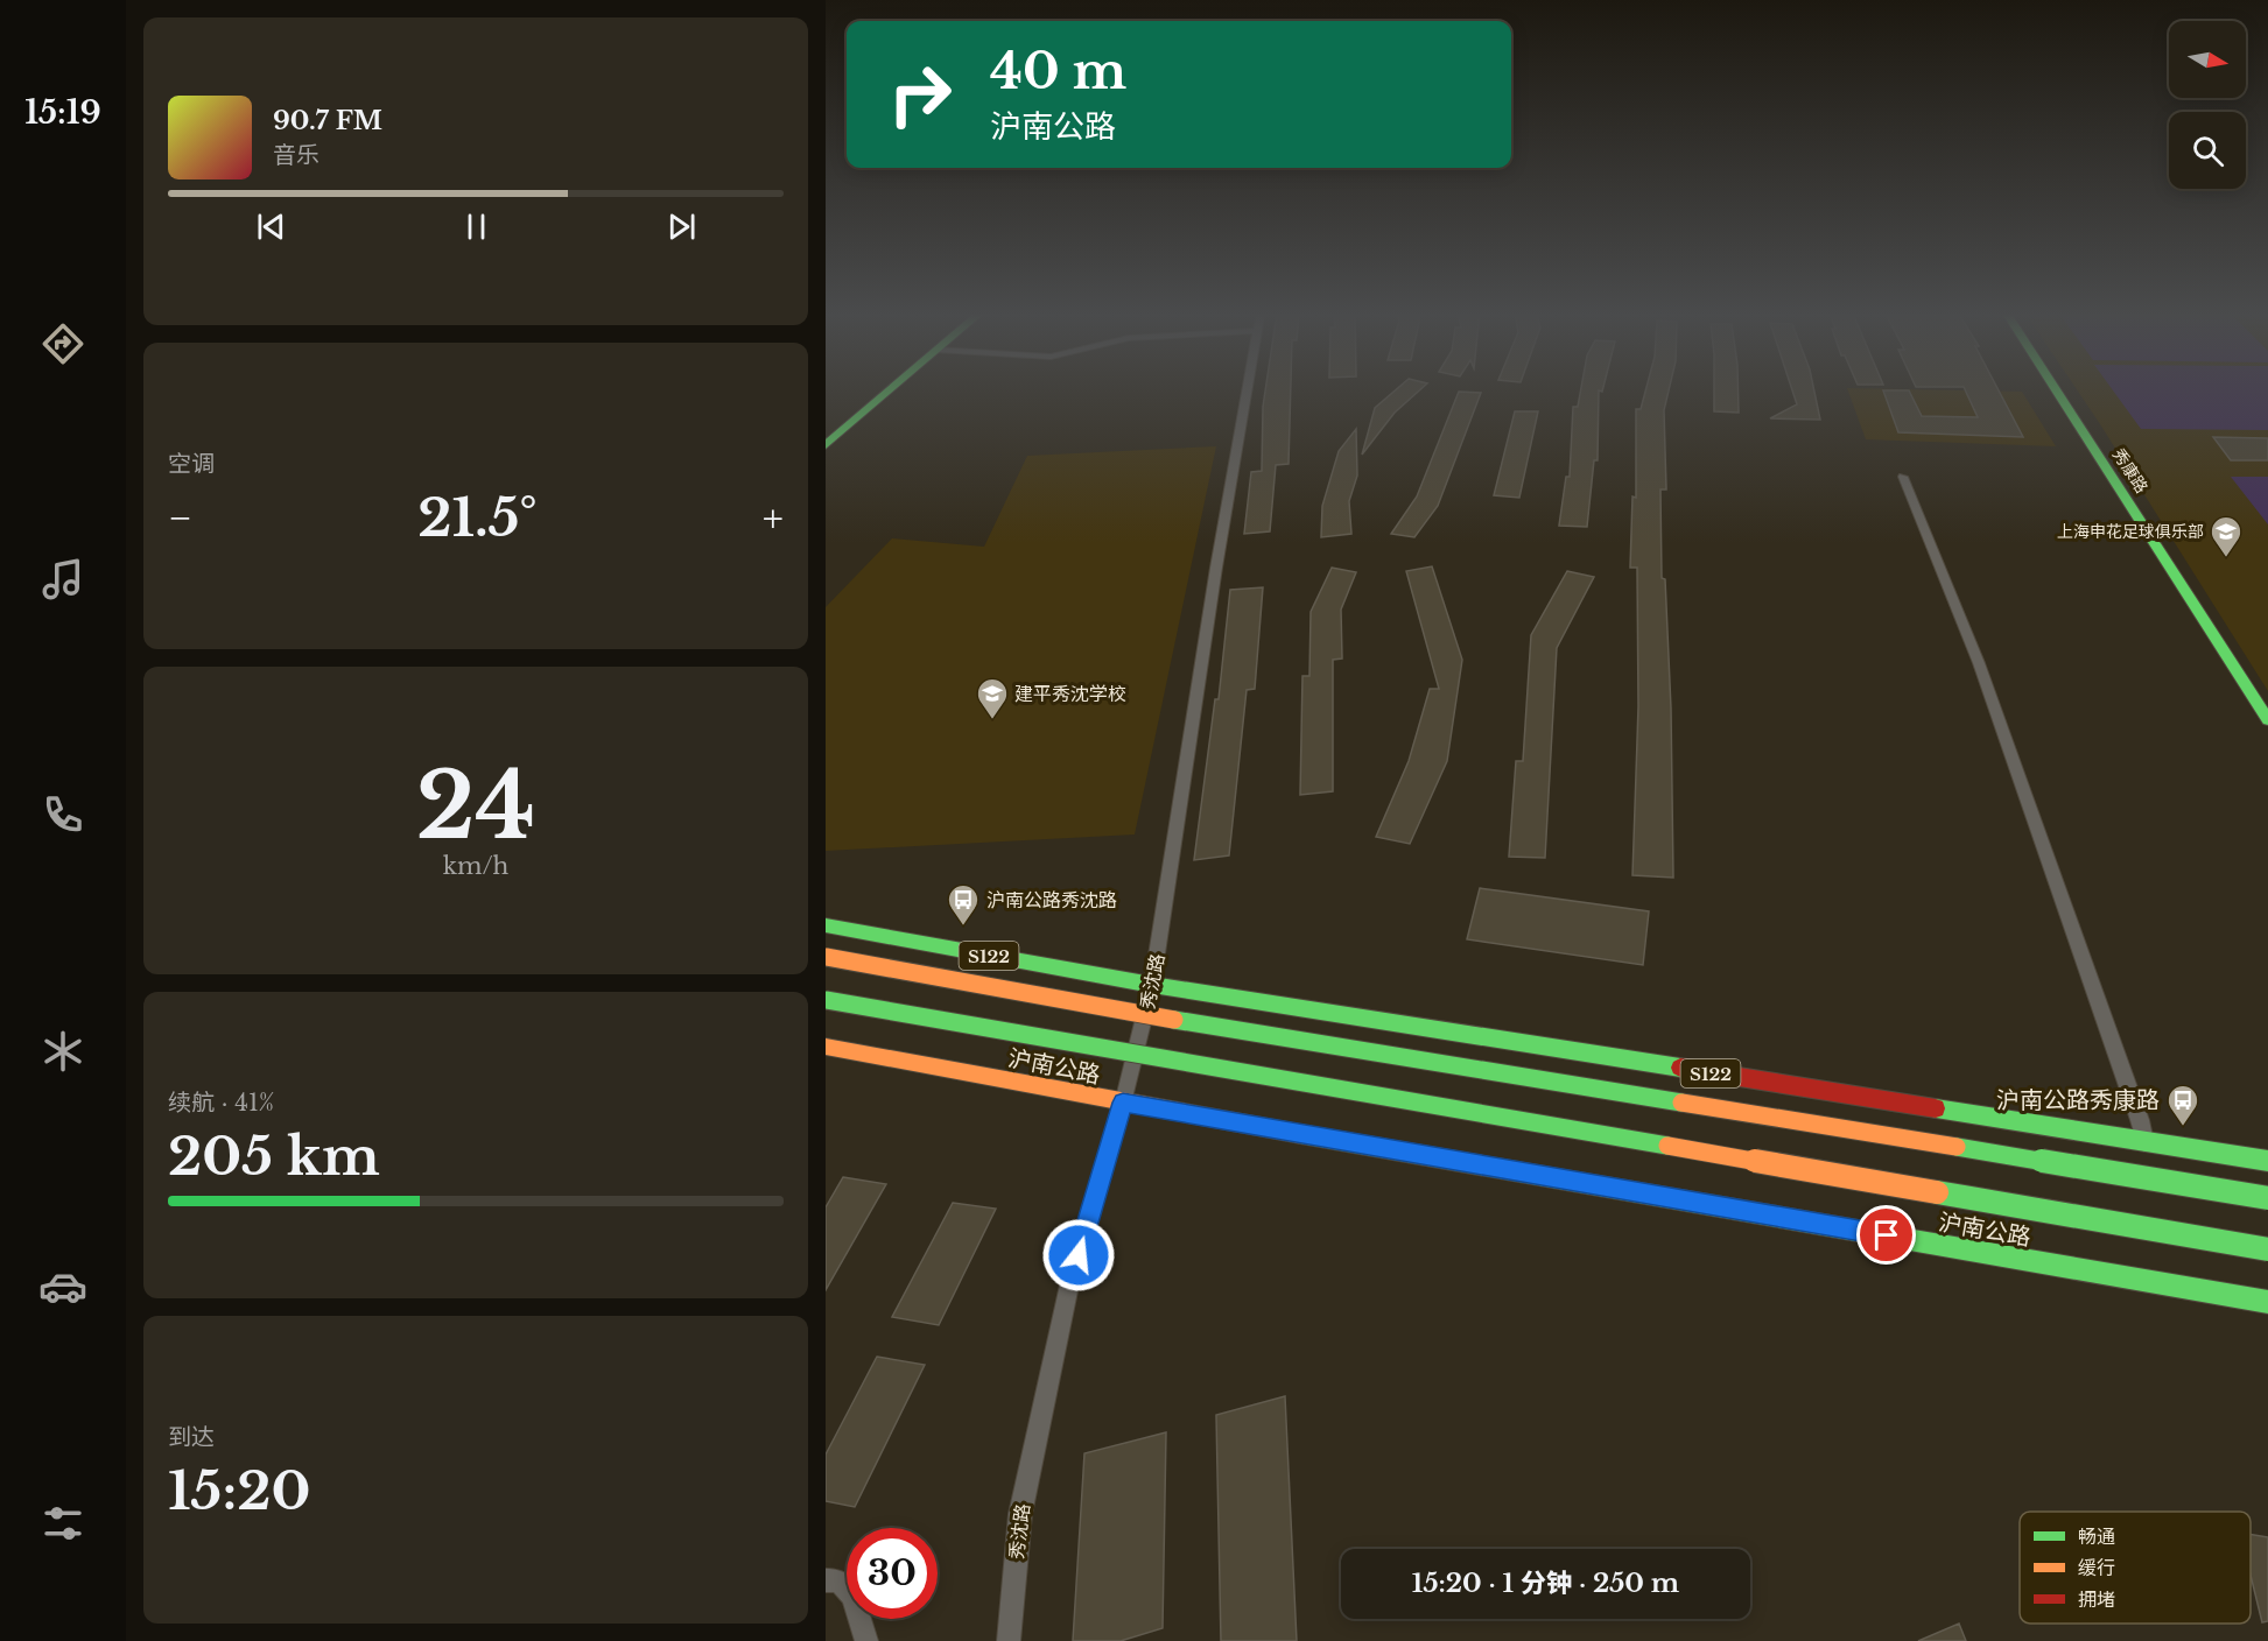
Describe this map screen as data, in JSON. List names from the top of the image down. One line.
{"streets":{"main road":["秀康路","S122","沪南公路"],"street":["秀沈路"]},"crossings":[["S122","秀沈路"],["秀沈路","沪南公路"]],"places":{"school or university":["上海申花足球俱乐部","建平秀沈学校"],"bus stop":["沪南公路秀沈路","沪南公路秀康路"]},"legend":["畅通","缓行","拥堵"],"north":"right","page":{"tabs":"15:19","turn":["40 m","沪南公路"],"song":["90.7 FM","音乐"],"tile":["空调",["24","km/h"],["续航 · 41%","205 km"],["到达","15:20"]],"heat":["−","21.5°","+"],"limit":"30","trip":"15:20 · 1 分钟 · 250 m"}}
